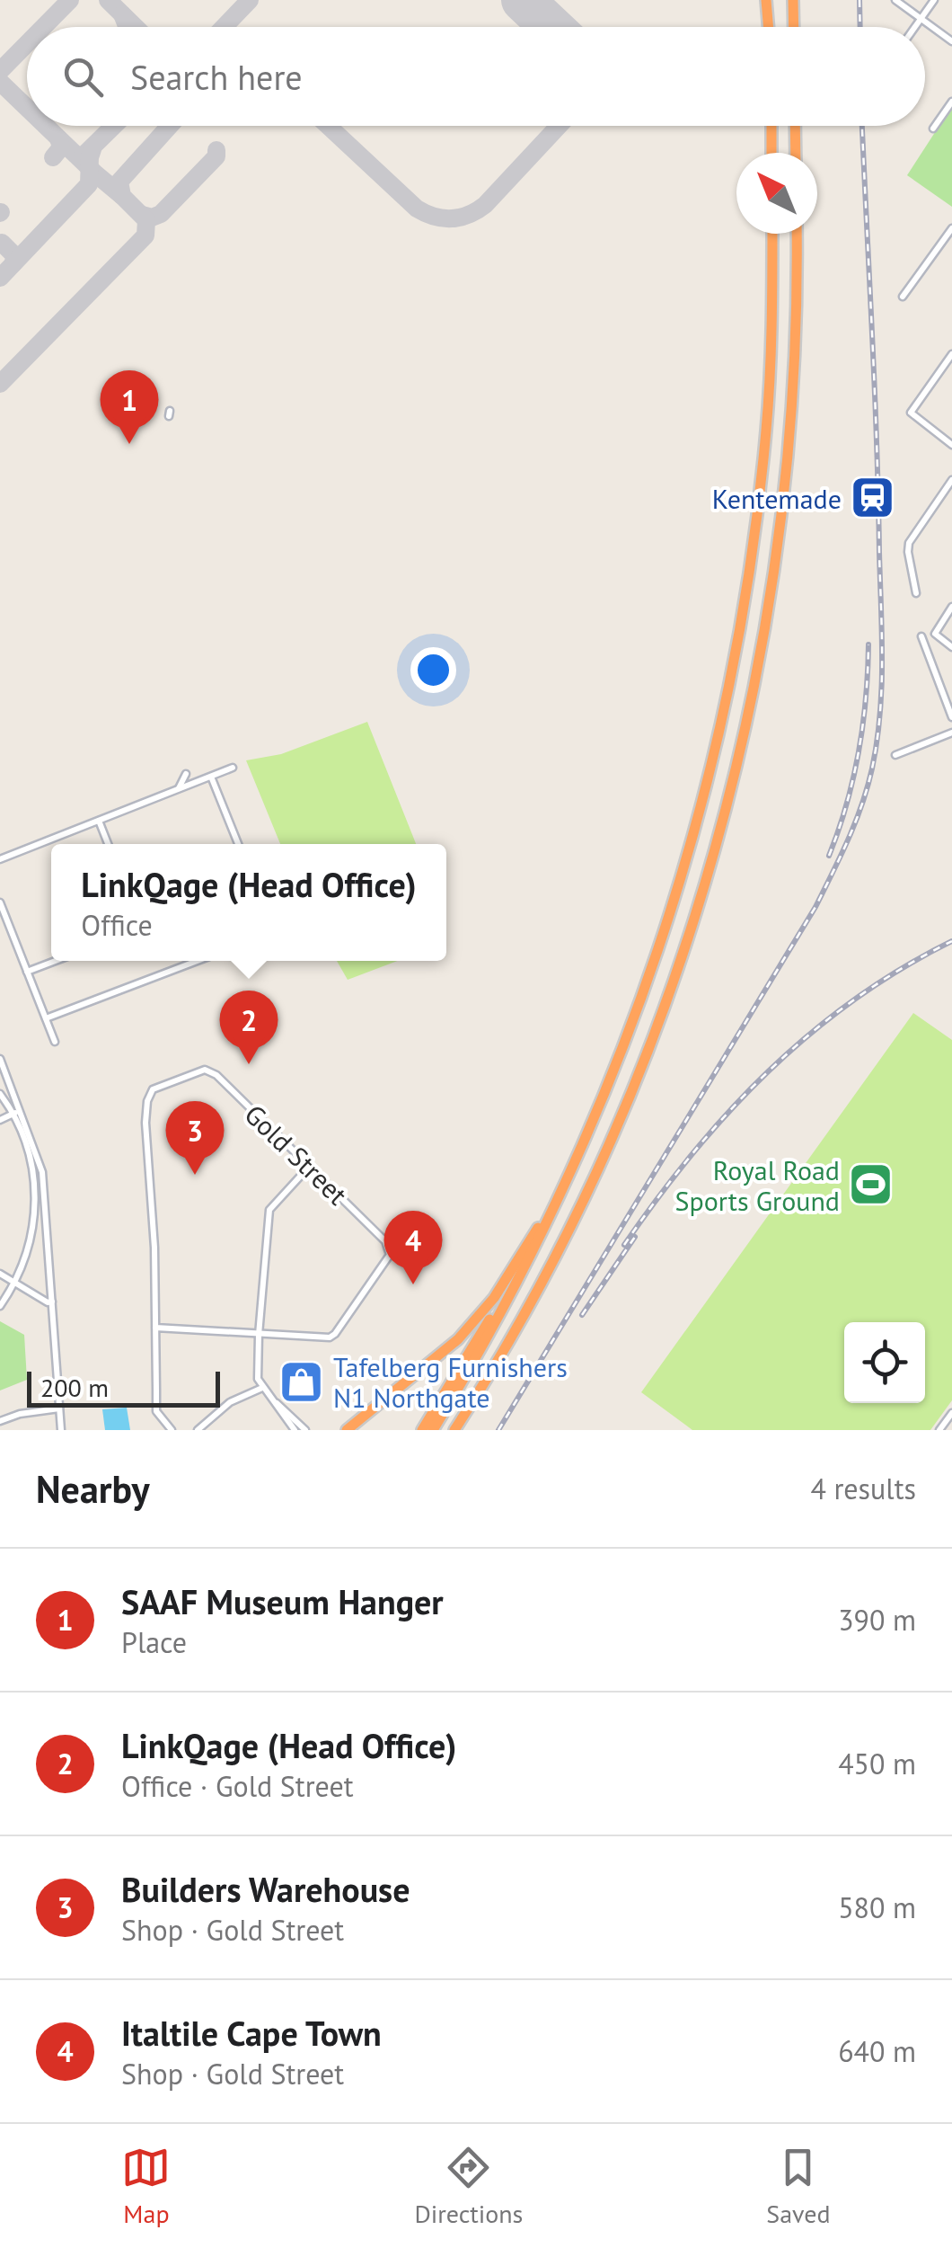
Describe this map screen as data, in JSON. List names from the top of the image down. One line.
{"streets":{"street":["Gold Street"]},"places":{"station":["Kentemade"],"sports":["Royal Road Sports Ground"],"shop":["Tafelberg Furnishers N1 Northgate"]},"scale_bar":"200 m","north":"top left","page":{"search":"Search here","pins":["1","2","3","4"],"popup":["LinkQage (Head Office)","Office"],"scale":"200 m","heading":["Nearby","4 results"],"list":[{"mark":"1","name":"SAAF Museum Hanger","note":"Place","value":"390 m"},{"mark":"2","name":"LinkQage (Head Office)","note":"Office · Gold Street","value":"450 m"},{"mark":"3","name":"Builders Warehouse","note":"Shop · Gold Street","value":"580 m"},{"mark":"4","name":"Italtile Cape Town","note":"Shop · Gold Street","value":"640 m"}],"nav":["Map","Directions","Saved"]}}
